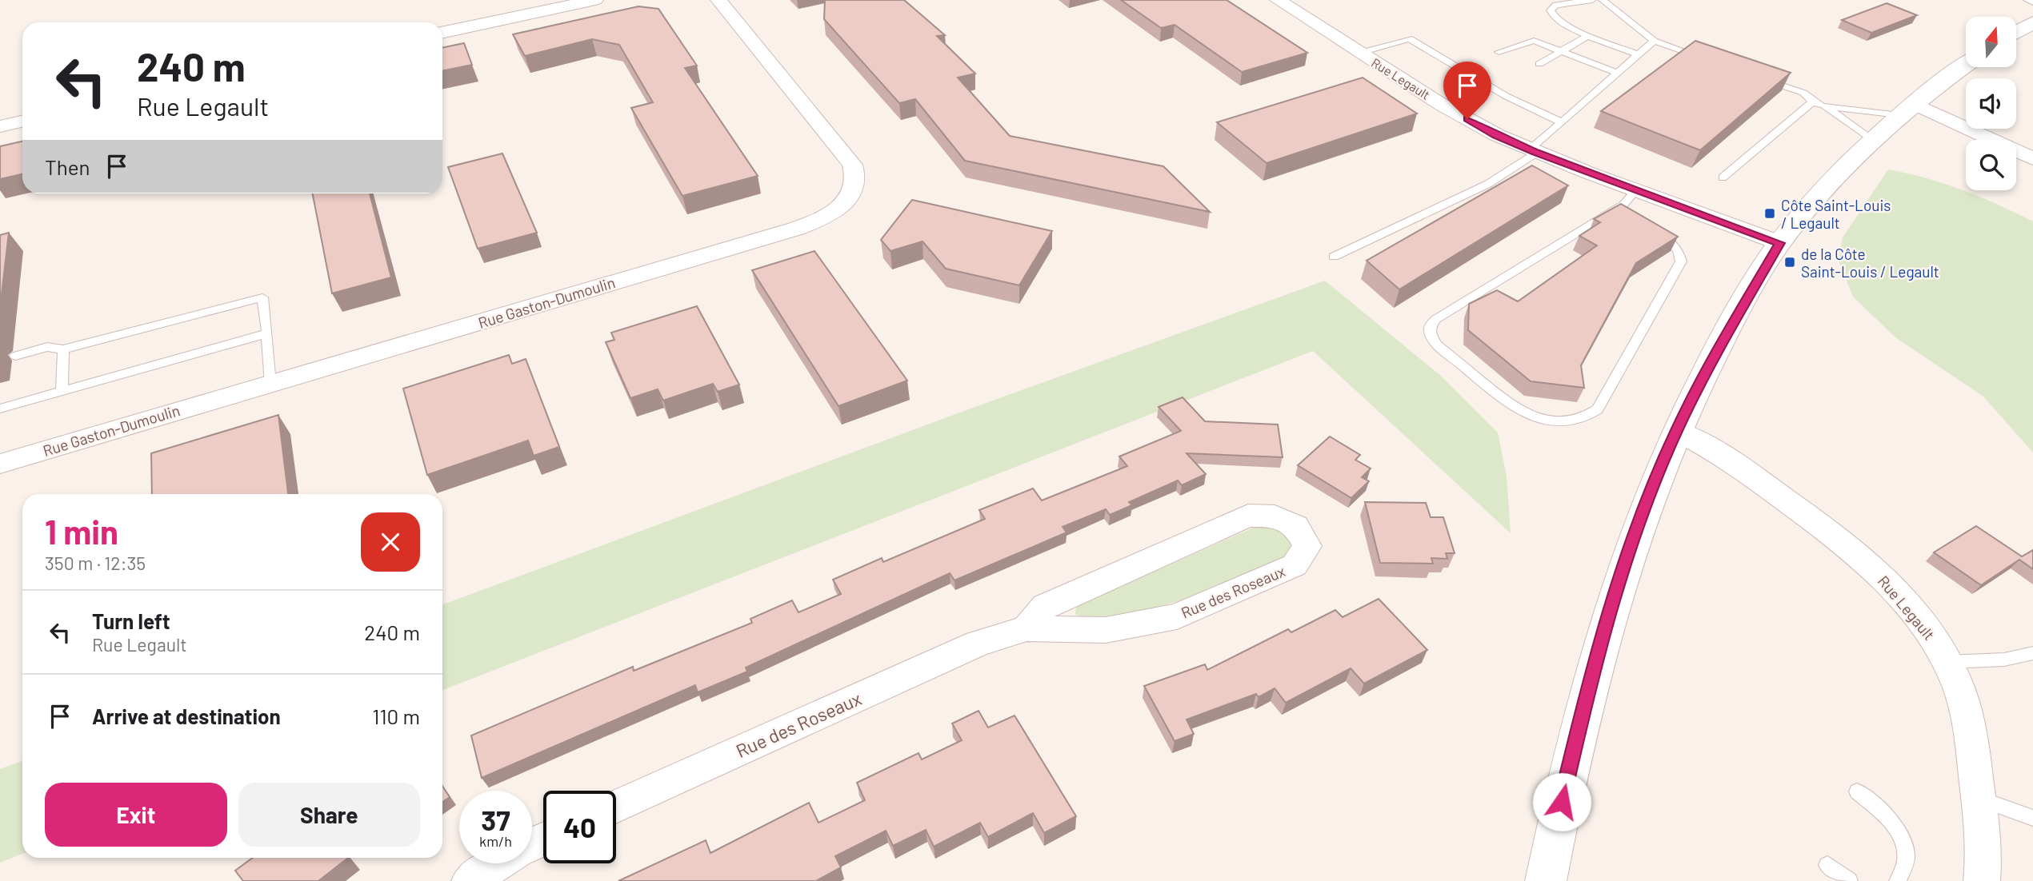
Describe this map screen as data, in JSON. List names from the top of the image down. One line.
{"streets":{"street":["Rue Legault","Rue Gaston-Dumoulin","Rue des Roseaux"]},"places":{"transit":["Côte Saint-Louis / Legault","de la Côte Saint-Louis / Legault"]},"north":"top","page":{"turn":["240 m","Rue Legault"],"then":"Then","heading":["1 min","350 m · 12:35"],"list":[{"name":"Turn left","note":"Rue Legault","value":"240 m"},{"name":"Arrive at destination","value":"110 m"}],"buttons":["Exit","Share"],"speed":"37 km/h","limit":"40"}}
